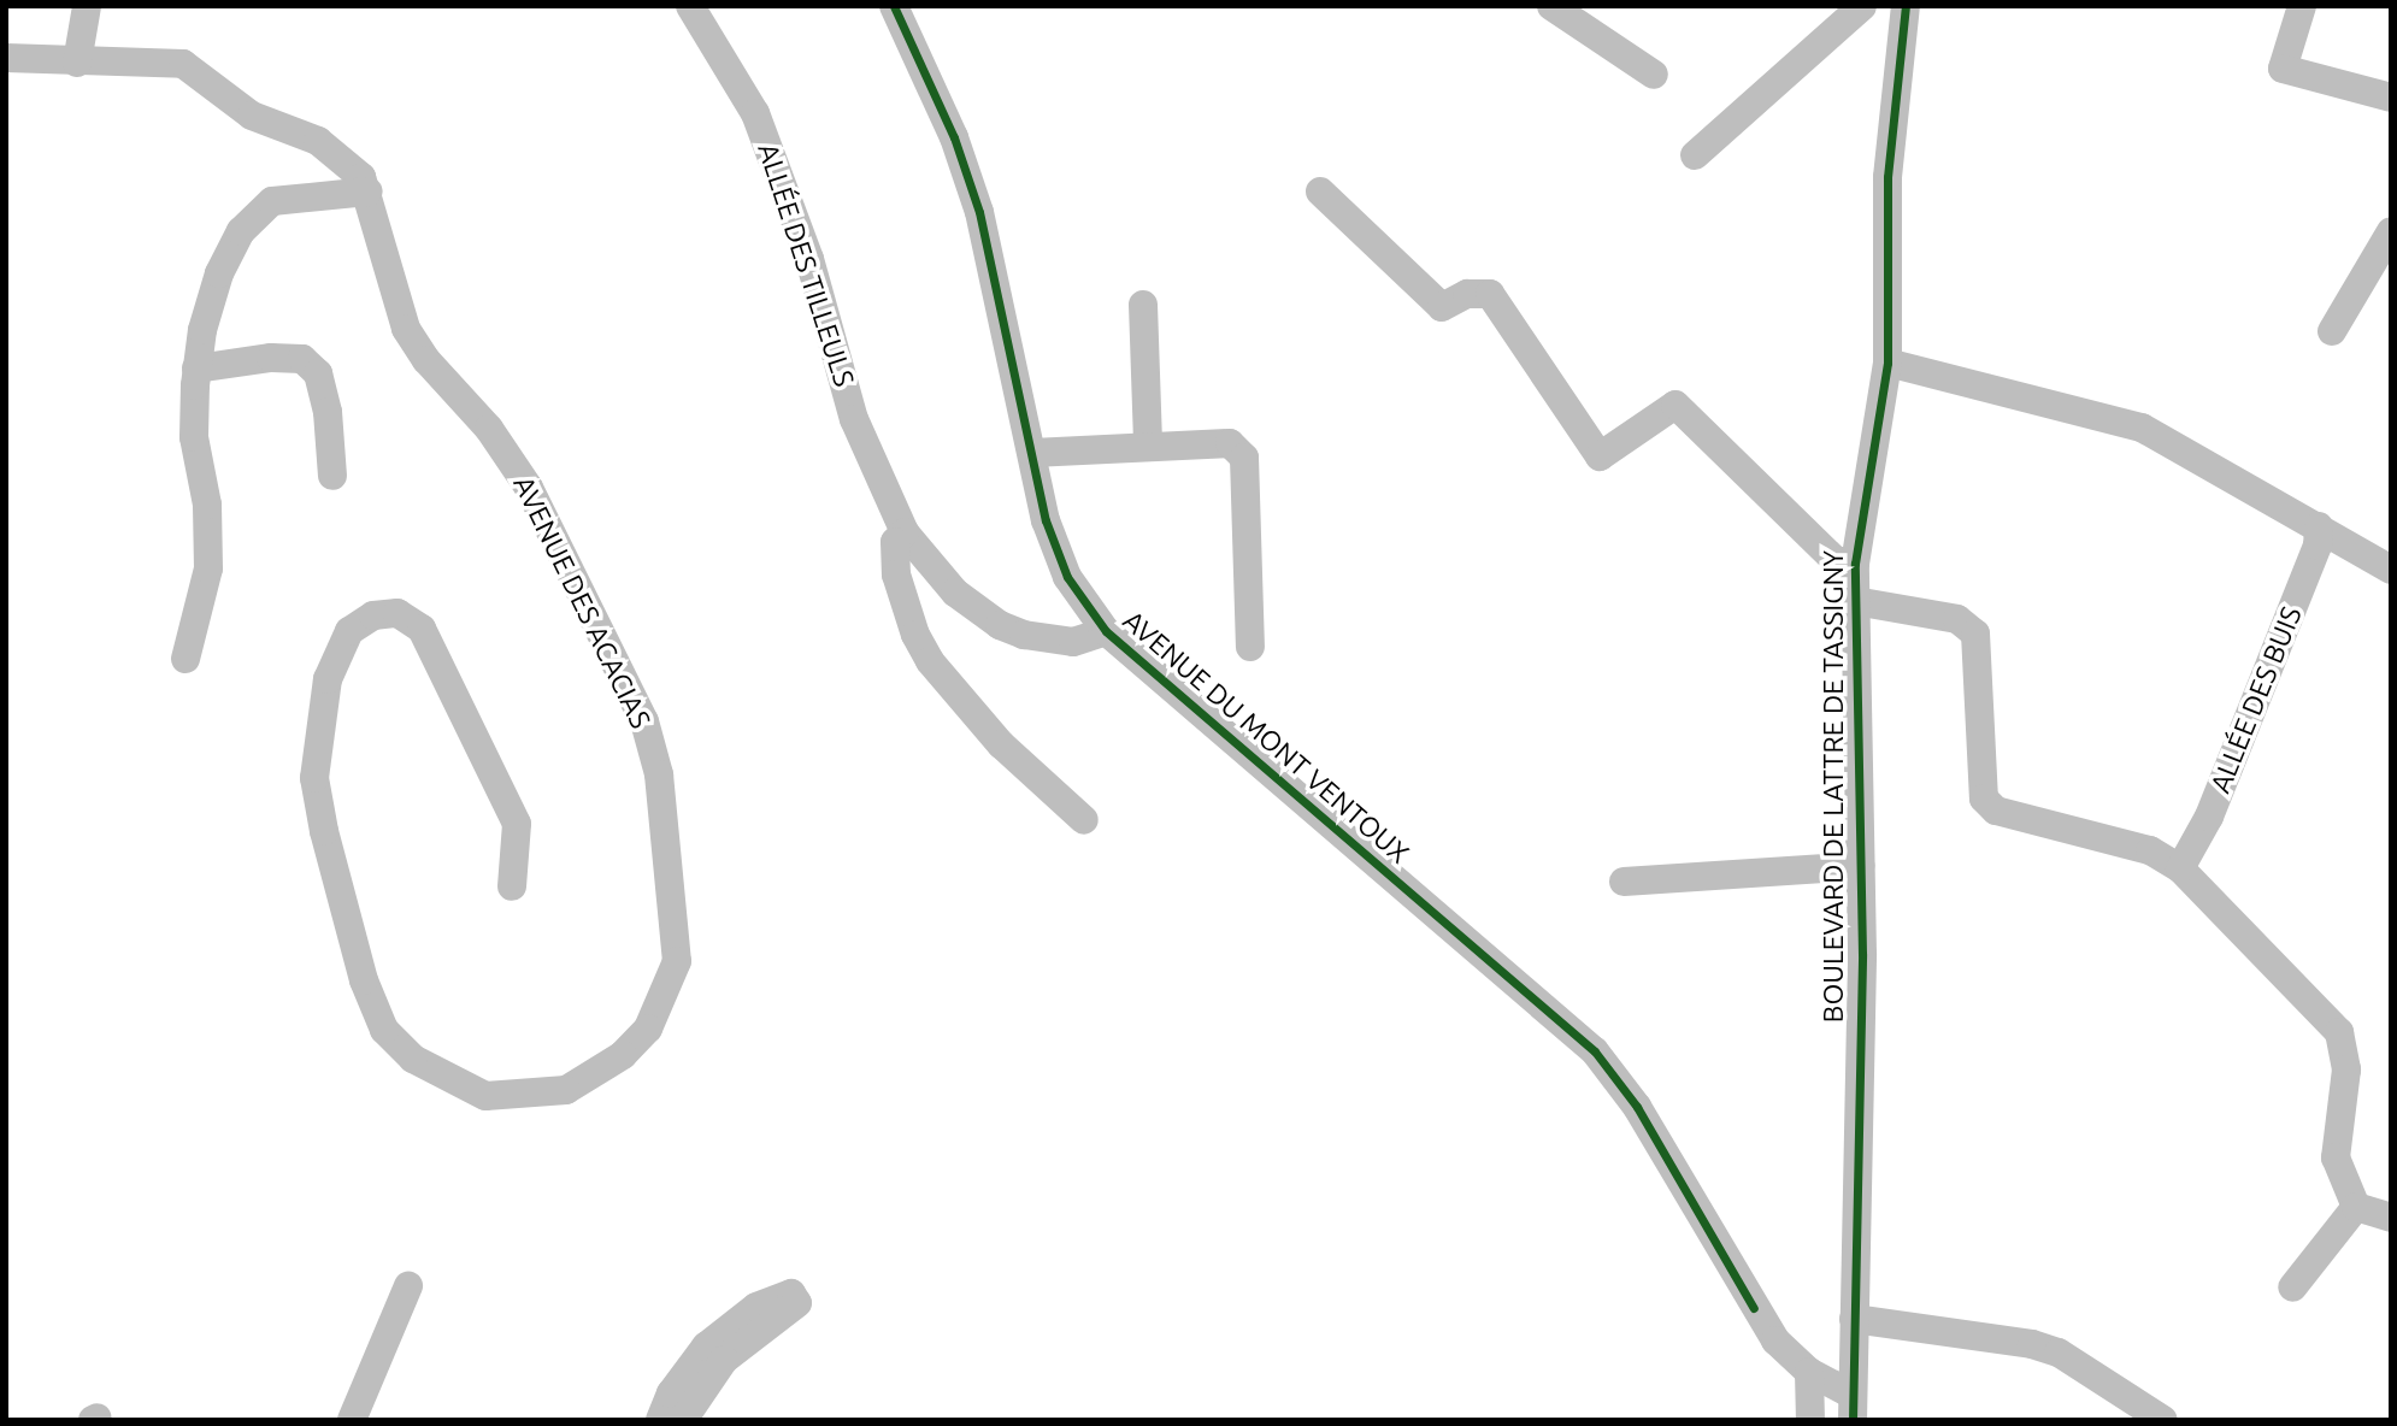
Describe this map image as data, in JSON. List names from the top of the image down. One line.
{"streets":{"street":["ALLÉE DES TILLEULS","AVENUE DES ACACIAS","ALLÉE DES BUIS","AVENUE DU MONT VENTOUX","BOULEVARD DE LATTRE DE TASSIGNY"]},"crossings":[["ALLÉE DES TILLEULS","AVENUE DU MONT VENTOUX"],["AVENUE DU MONT VENTOUX","BOULEVARD DE LATTRE DE TASSIGNY"]]}
